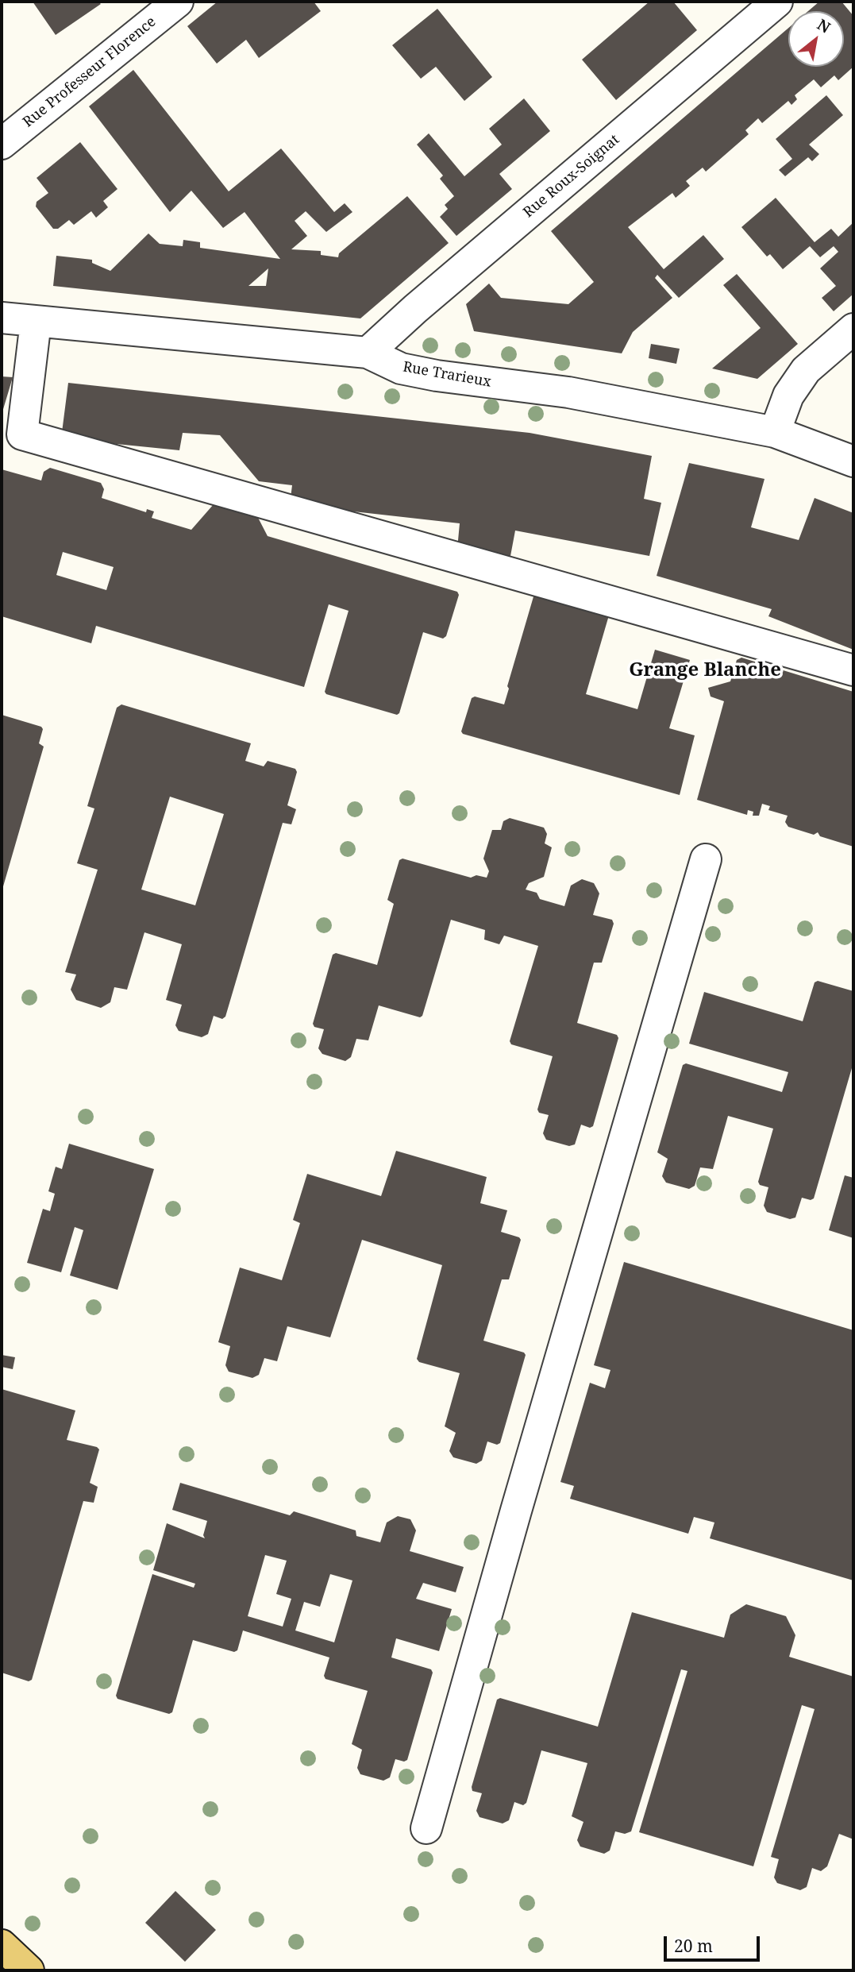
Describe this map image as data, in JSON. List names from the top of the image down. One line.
{"streets":{"street":["Rue Professeur Florence","Rue Roux-Soignat","Rue Trarieux"]},"crossings":[["Rue Roux-Soignat","Rue Trarieux"]],"districts":["Grange Blanche"],"scale_bar":"20 m","north":"top right"}
